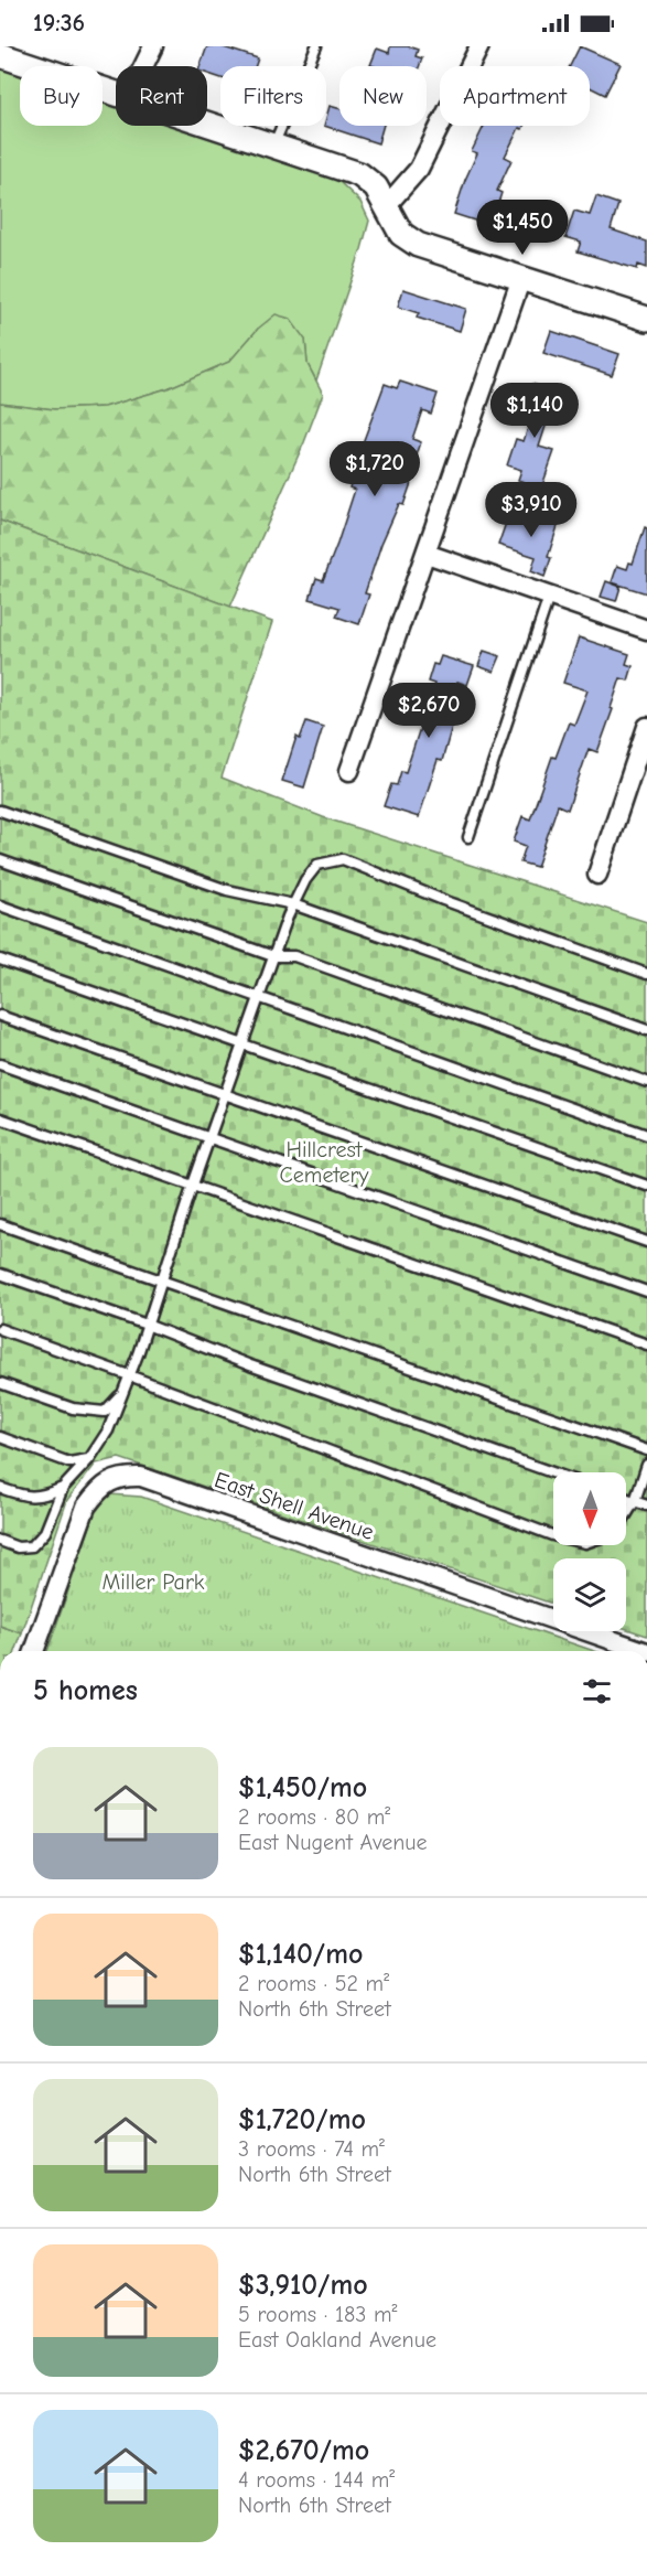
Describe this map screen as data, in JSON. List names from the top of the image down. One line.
{"streets":{"street":["East Shell Avenue"]},"parks":["Hillcrest Cemetery","Miller Park"],"north":"bottom","page":{"status":"19:36","chip":["Buy","Rent","Filters","New","Apartment"],"price":["$1,450","$1,140","$1,720","$3,910","$2,670"],"heading":"5 homes","list":[{"name":"$1,450/mo","note":"2 rooms · 80 m² · East Nugent Avenue"},{"name":"$1,140/mo","note":"2 rooms · 52 m² · North 6th Street"},{"name":"$1,720/mo","note":"3 rooms · 74 m² · North 6th Street"},{"name":"$3,910/mo","note":"5 rooms · 183 m² · East Oakland Avenue"},{"name":"$2,670/mo","note":"4 rooms · 144 m² · North 6th Street"}]}}
